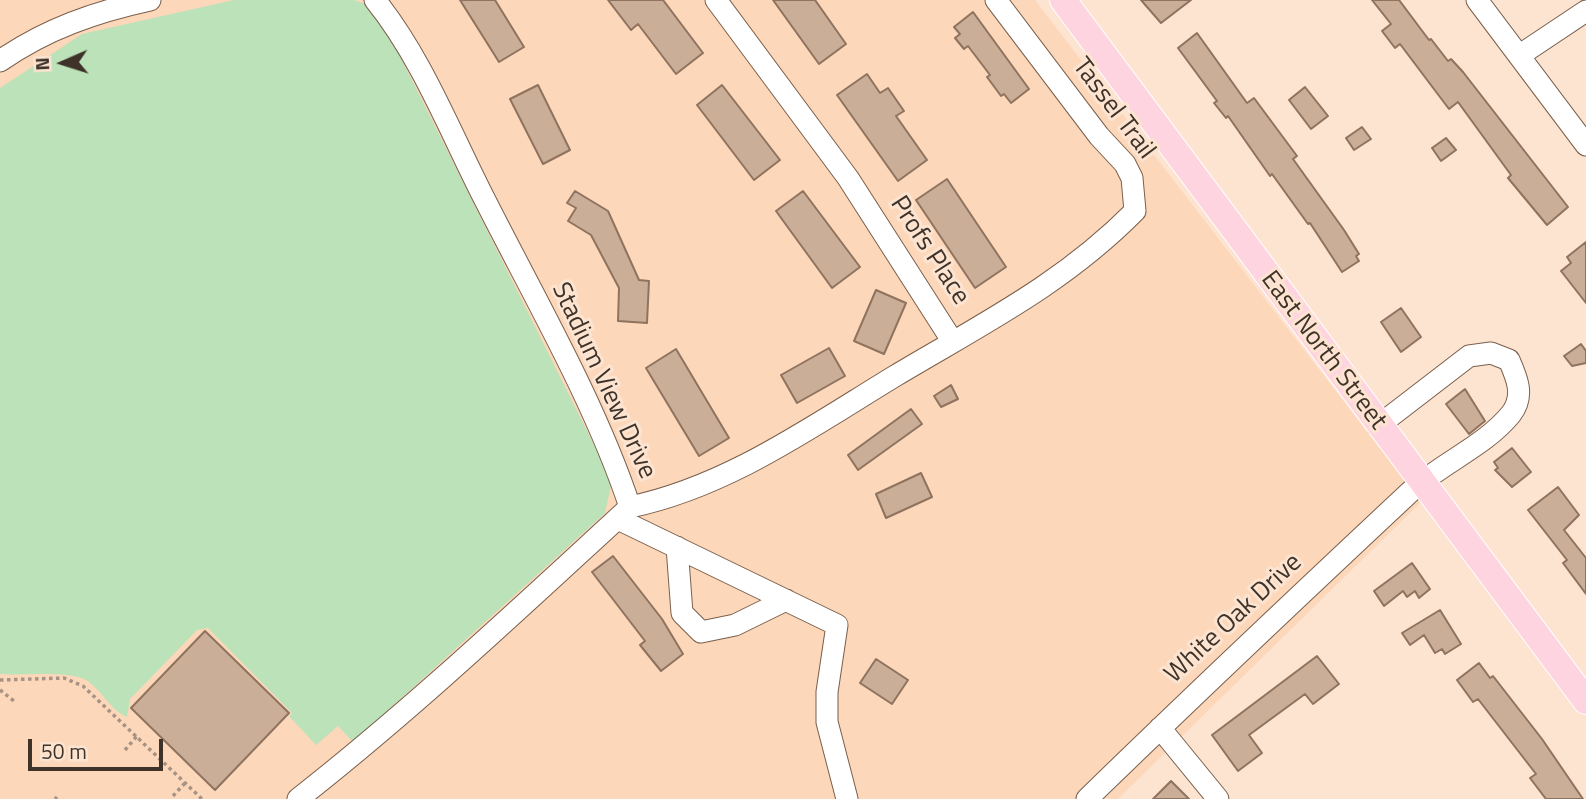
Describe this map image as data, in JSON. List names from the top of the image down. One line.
{"streets":{"main road":["East North Street"],"street":["Tassel Trail","Profs Place","Stadium View Drive","White Oak Drive"]},"crossings":[["Tassel Trail","Profs Place"],["Profs Place","Stadium View Drive"],["East North Street","White Oak Drive"]],"scale_bar":"50 m","north":"left"}
